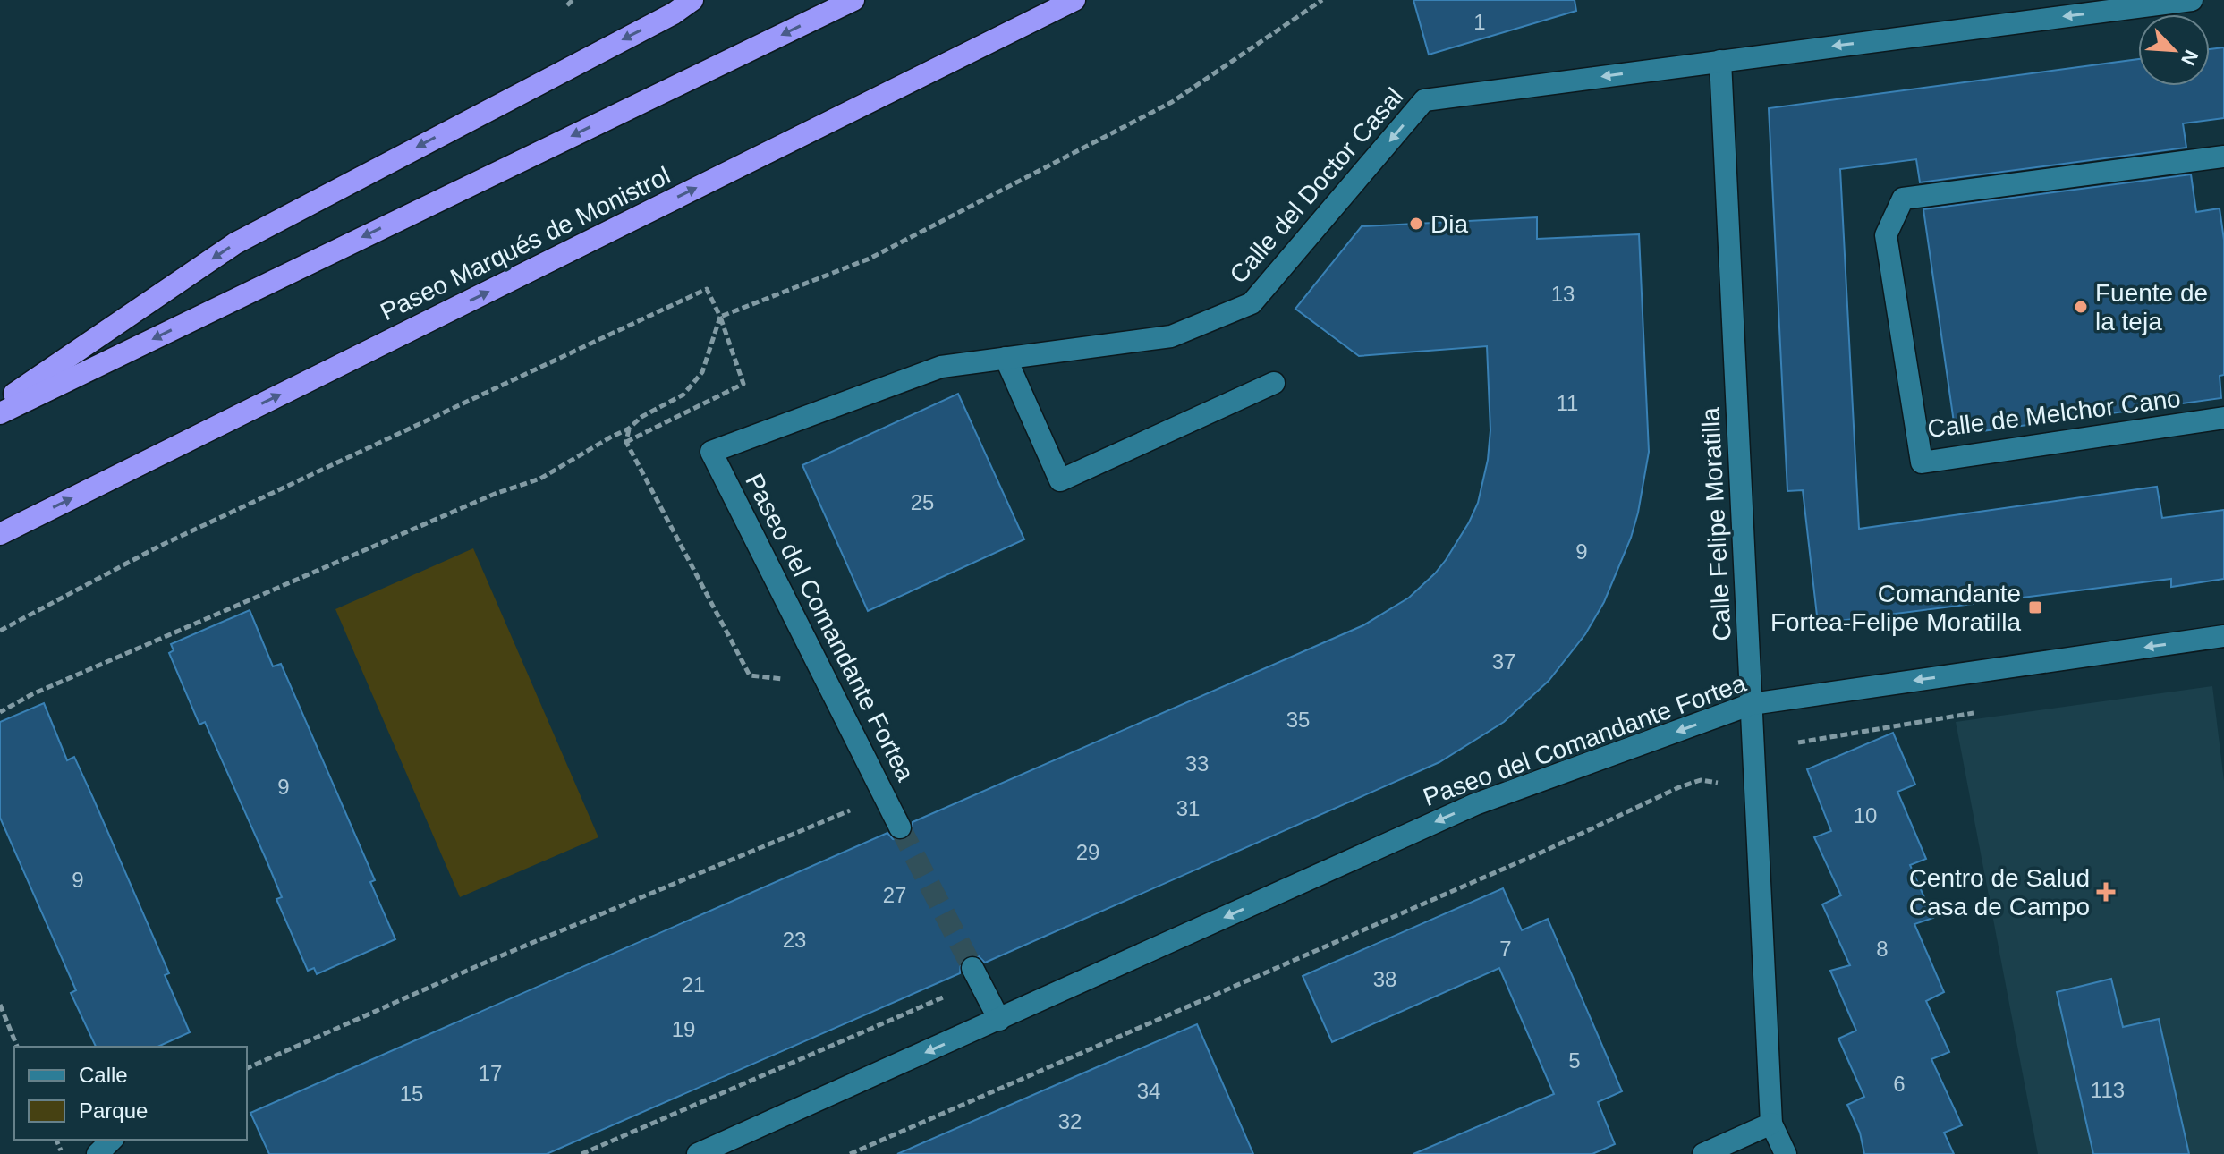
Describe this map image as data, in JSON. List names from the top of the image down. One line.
{"streets":{"highway":["Paseo Marqués de Monistrol"],"street":["Calle del Doctor Casal","Calle de Melchor Cano","Calle Felipe Moratilla","Paseo del Comandante Fortea"]},"crossings":[["Calle del Doctor Casal","Calle Felipe Moratilla"],["Calle del Doctor Casal","Paseo del Comandante Fortea"],["Calle Felipe Moratilla","Paseo del Comandante Fortea"]],"one_way":["Calle del Doctor Casal","Paseo del Comandante Fortea"],"places":{"other":["Dia","Fuente de la teja"],"transit":["Comandante Fortea-Felipe Moratilla"],"health":["Centro de Salud Casa de Campo"]},"house_numbers":["1","13","11","25","9","37","35","33","9","31","10","29","9","27","23","7","8","38","21","19","5","17","6","113","34","15","32"],"legend":["Calle","Parque"],"north":"bottom right"}
